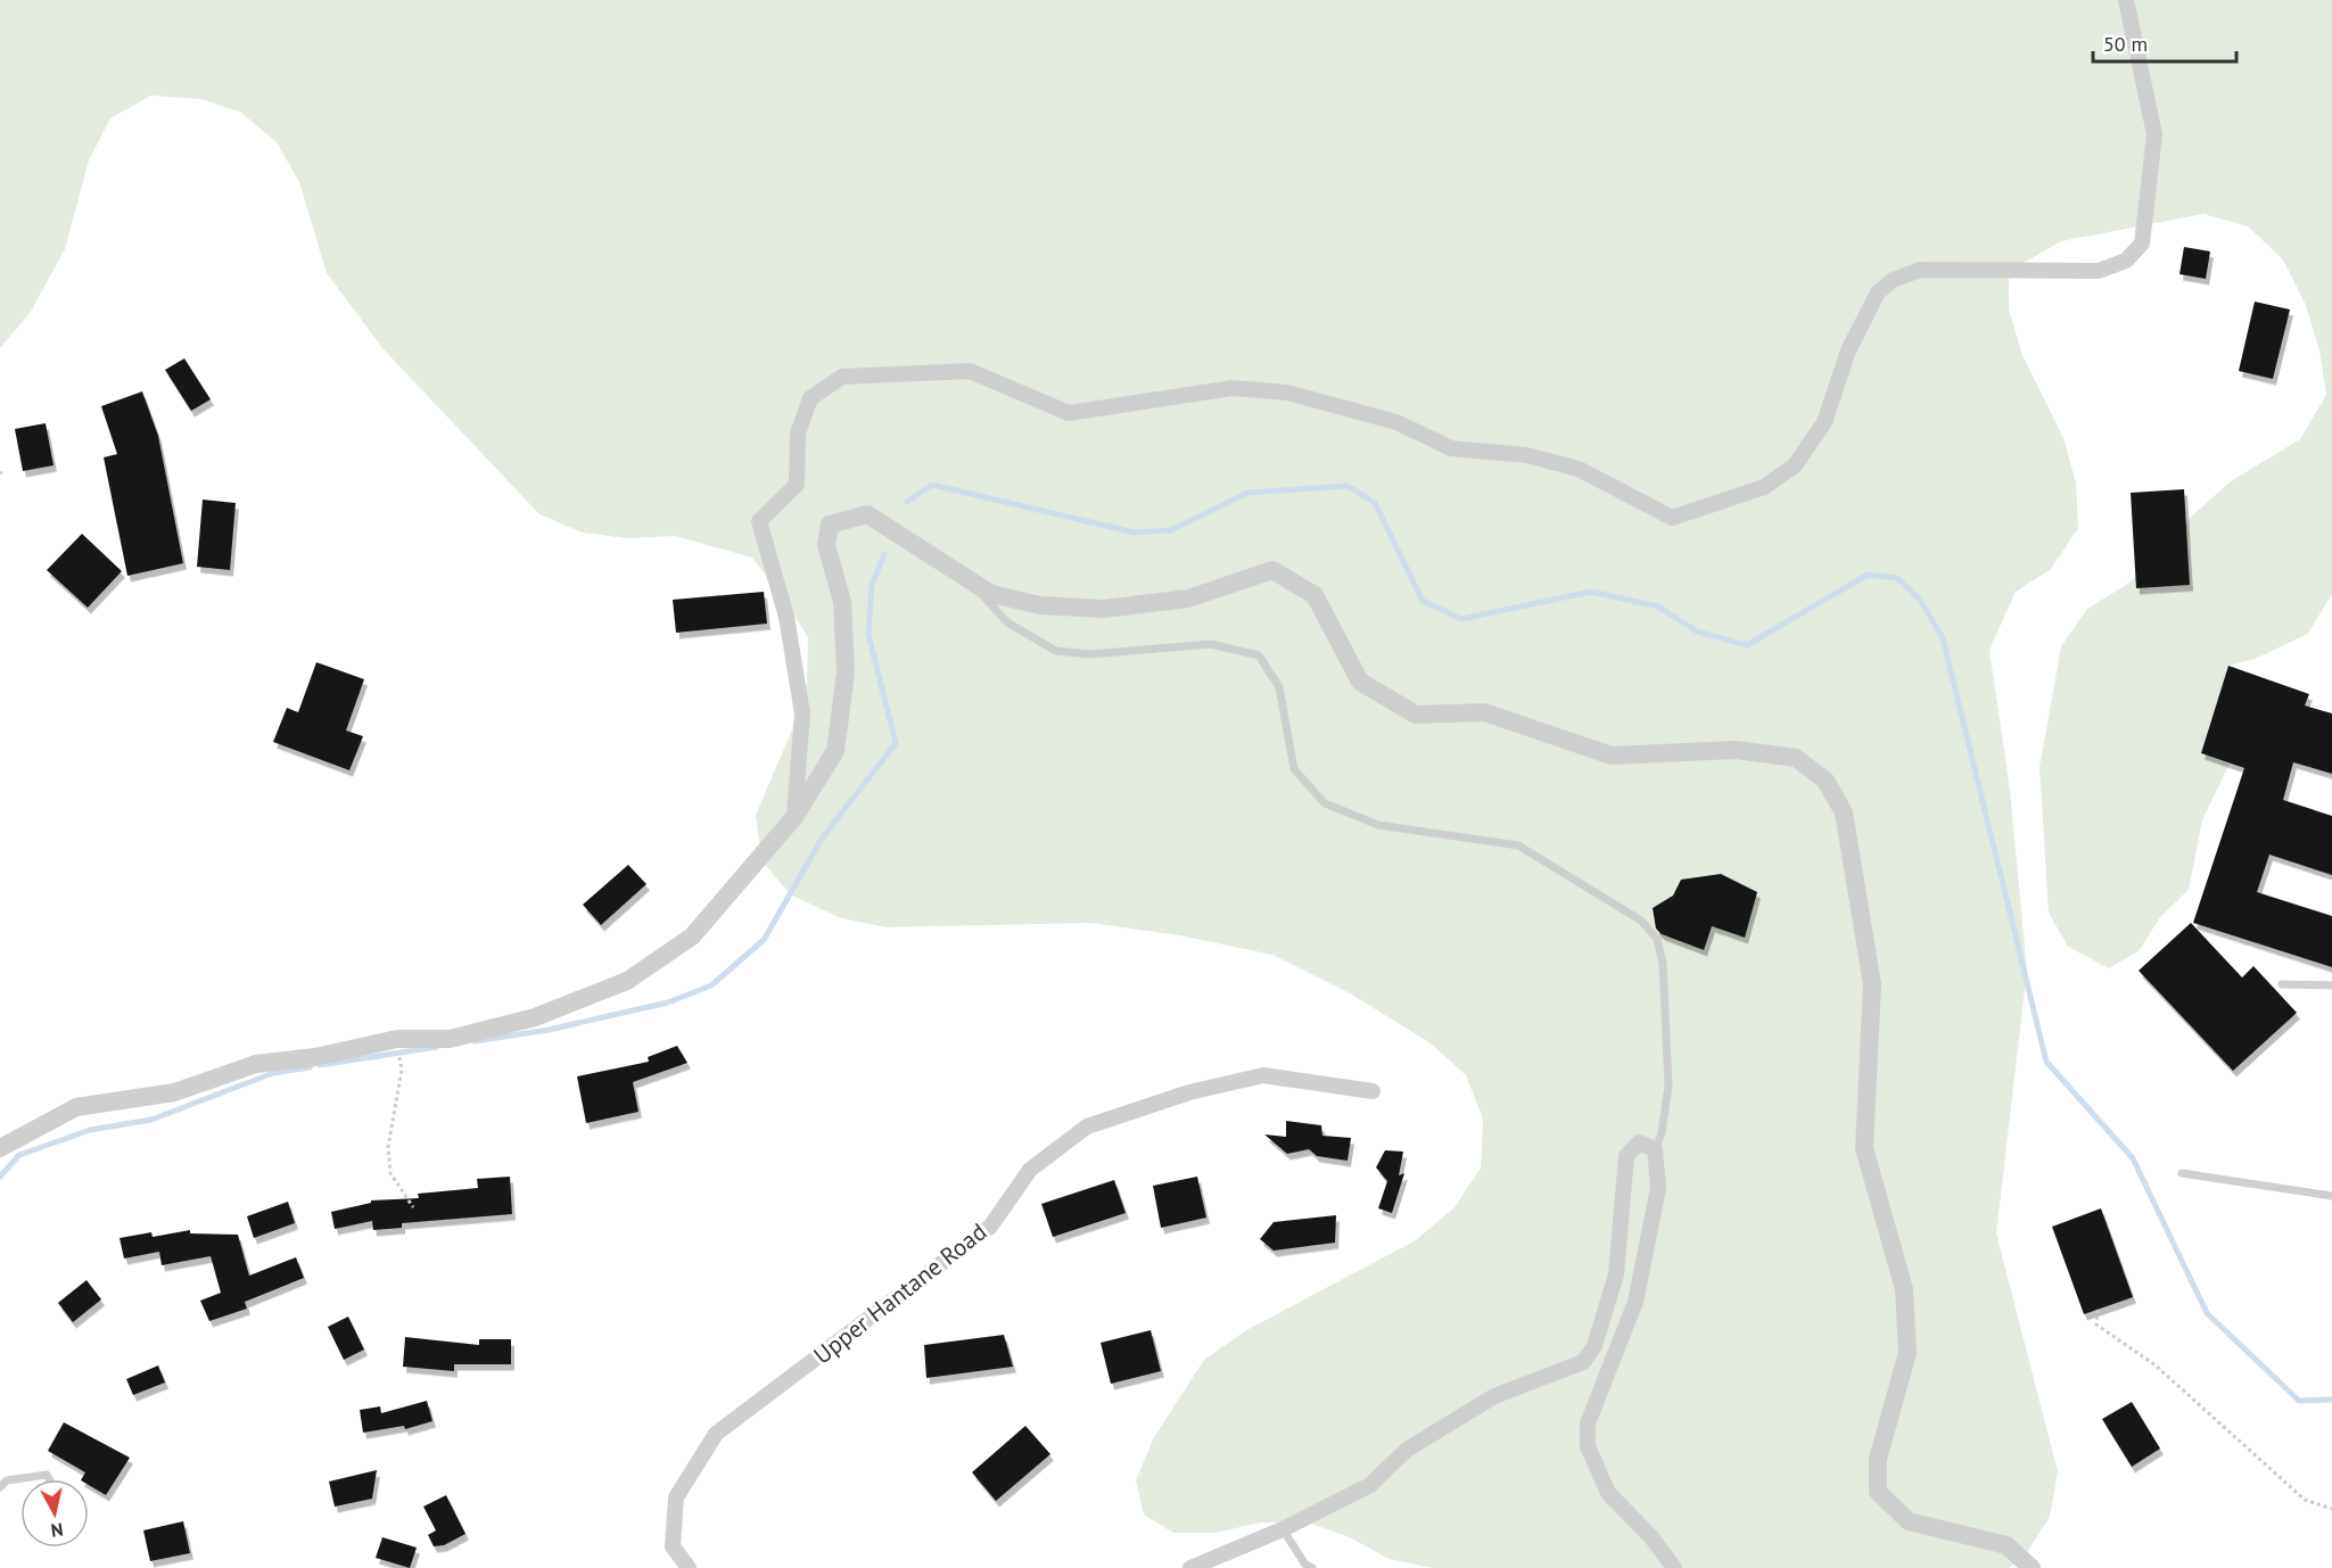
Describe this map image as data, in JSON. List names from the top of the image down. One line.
{"streets":{"street":["Upper Hantane Road"]},"scale_bar":"50 m","north":"bottom"}
